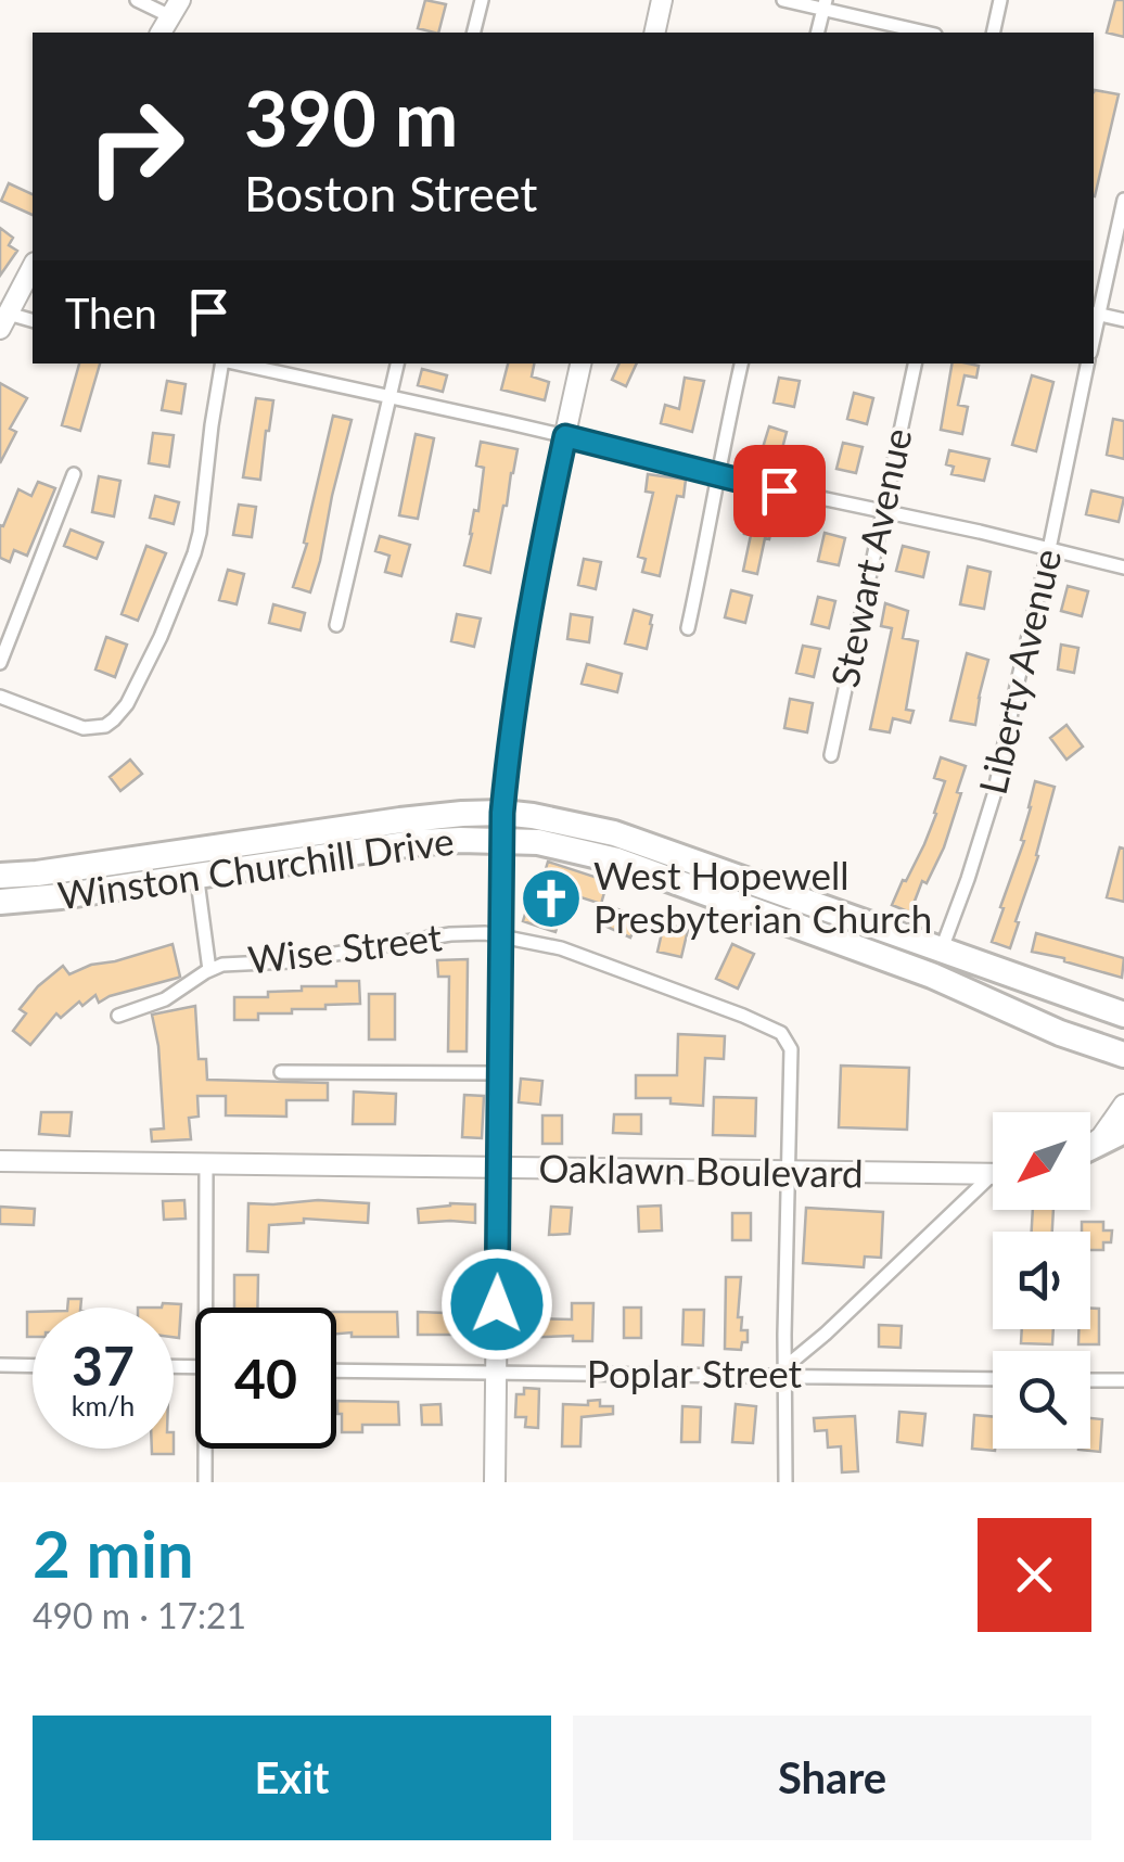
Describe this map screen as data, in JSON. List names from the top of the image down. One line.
{"streets":{"highway":["Winston Churchill Drive"],"street":["Stewart Avenue","Liberty Avenue","Wise Street","Oaklawn Boulevard","Poplar Street"]},"crossings":[["Liberty Avenue","Winston Churchill Drive"],["Wise Street","Oaklawn Boulevard"]],"places":{"church":["West Hopewell Presbyterian Church"]},"north":"bottom left","page":{"turn":["390 m","Boston Street"],"then":"Then","speed":"37 km/h","limit":"40","heading":["2 min","490 m · 17:21"],"buttons":["Exit","Share"]}}
